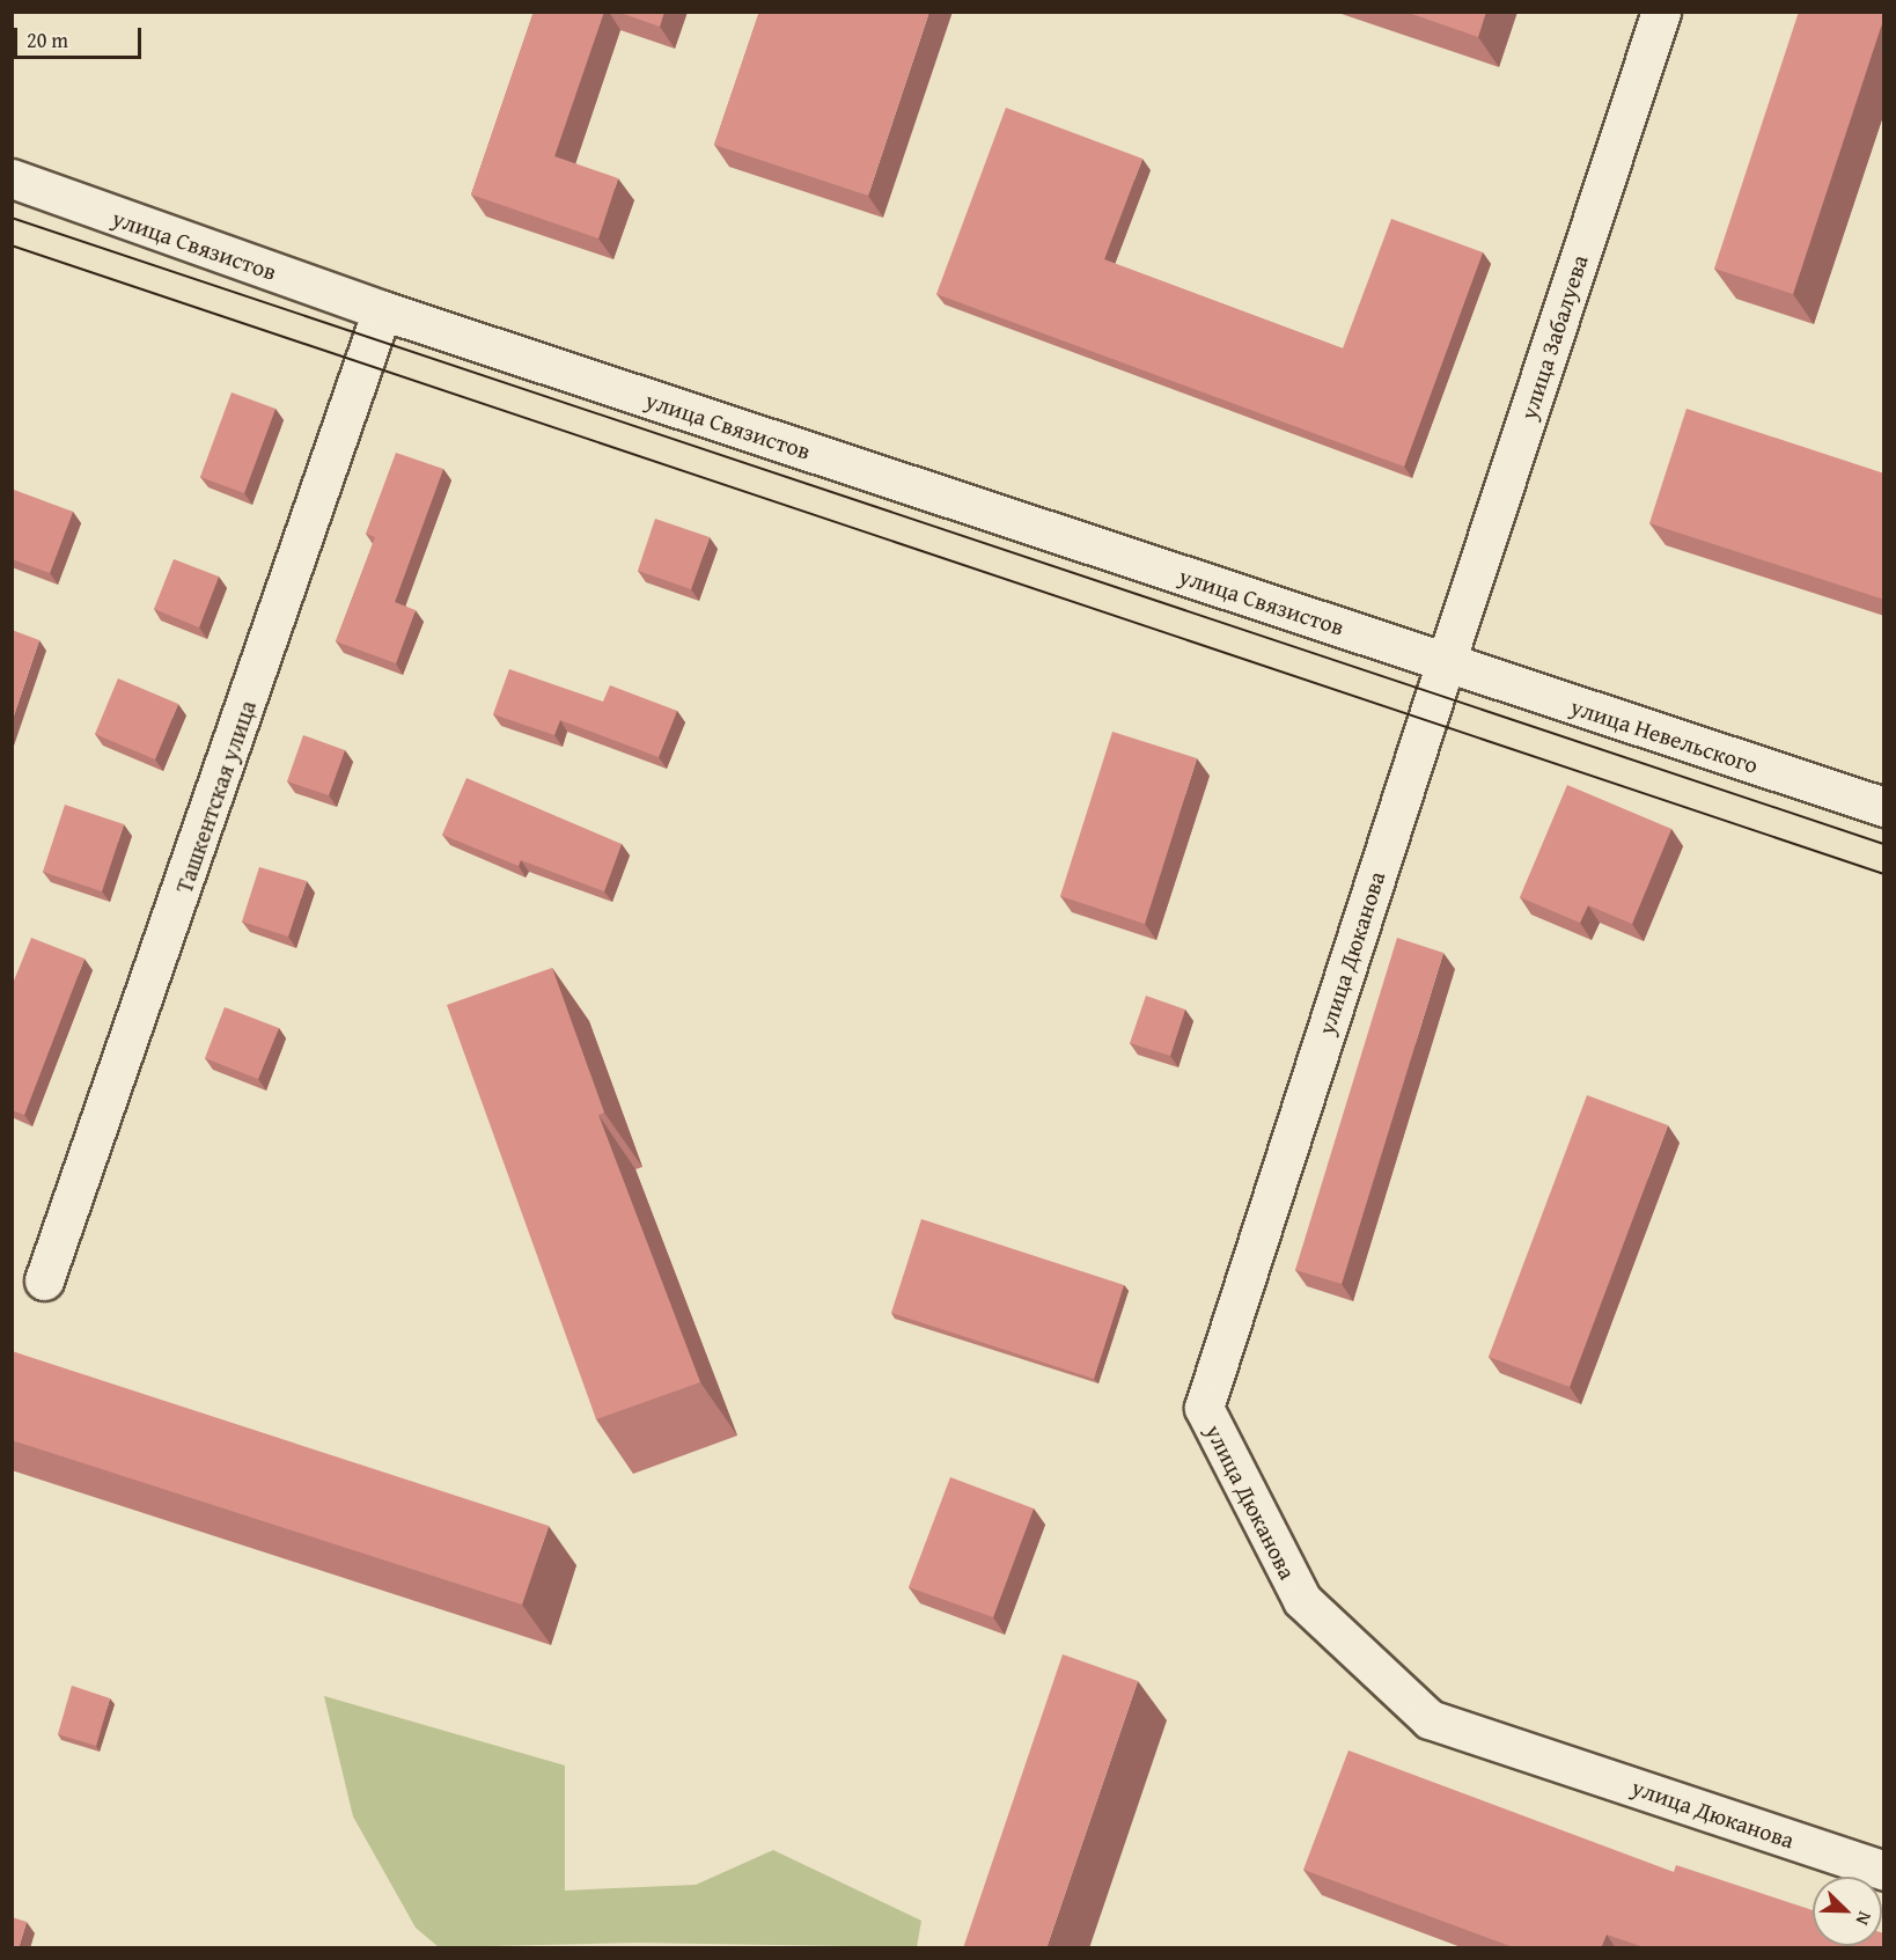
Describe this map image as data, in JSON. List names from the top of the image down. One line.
{"streets":{"street":["улица Связистов","улица Забалуева","улица Невельского","Ташкентская улица","улица Дюканова"]},"crossings":[["улица Связистов","улица Забалуева"],["улица Связистов","улица Невельского"],["улица Связистов","Ташкентская улица"],["улица Связистов","улица Дюканова"],["улица Забалуева","улица Невельского"],["улица Забалуева","улица Дюканова"],["улица Невельского","улица Дюканова"]],"scale_bar":"20 m","north":"bottom right"}
